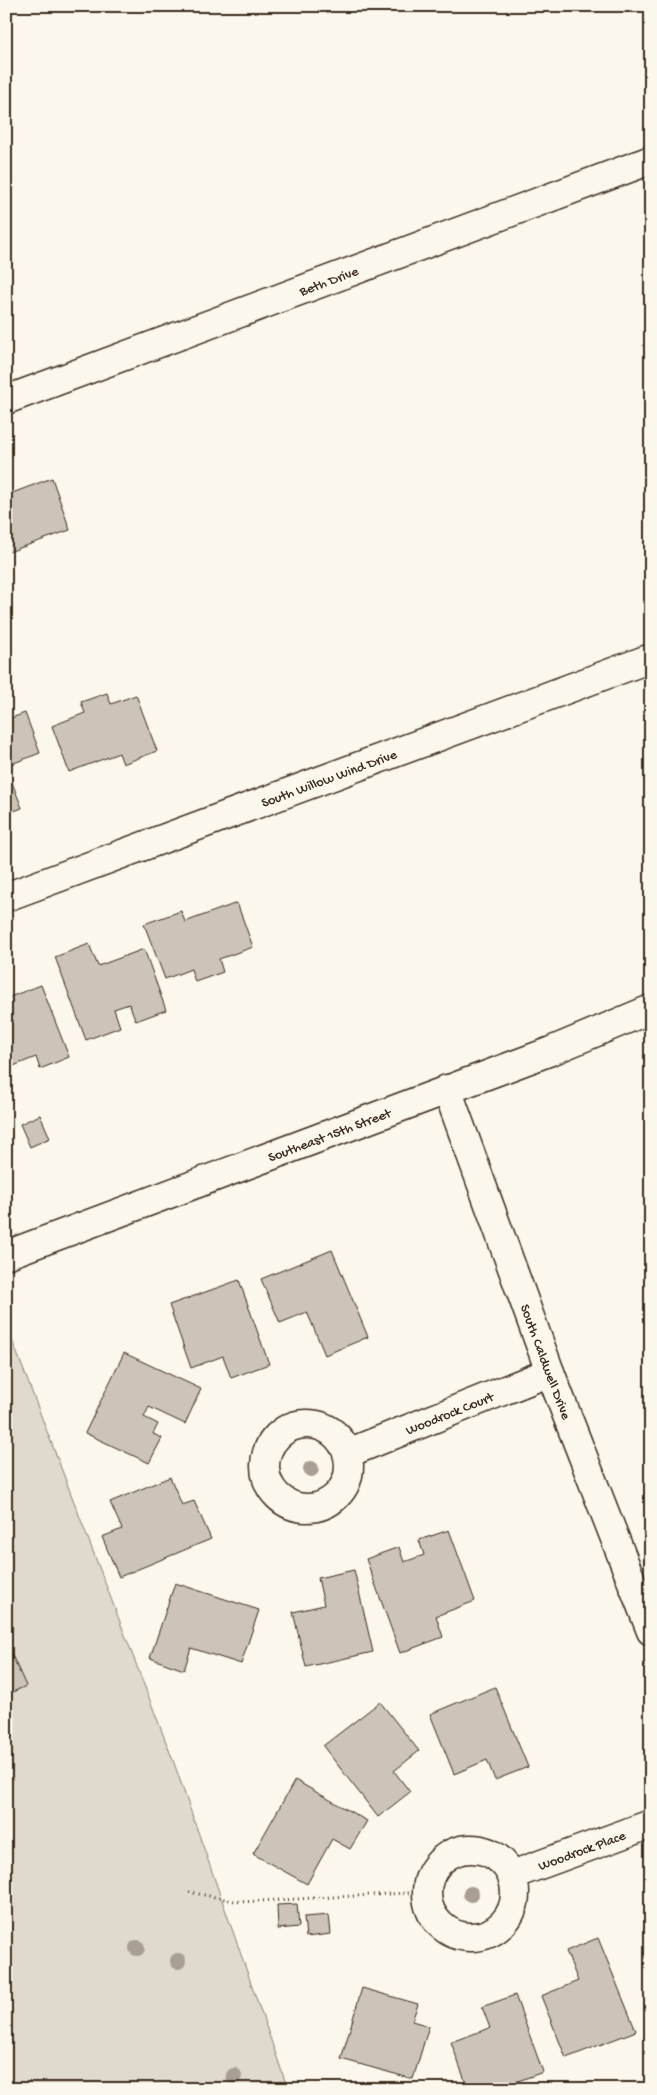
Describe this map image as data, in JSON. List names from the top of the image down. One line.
{"streets":{"street":["Beth Drive","South Willow Wind Drive","Southeast 15th Street","South Caldwell Drive","Woodrock Court","Woodrock Place"]},"crossings":[["Southeast 15th Street","South Caldwell Drive"],["South Caldwell Drive","Woodrock Court"]]}
